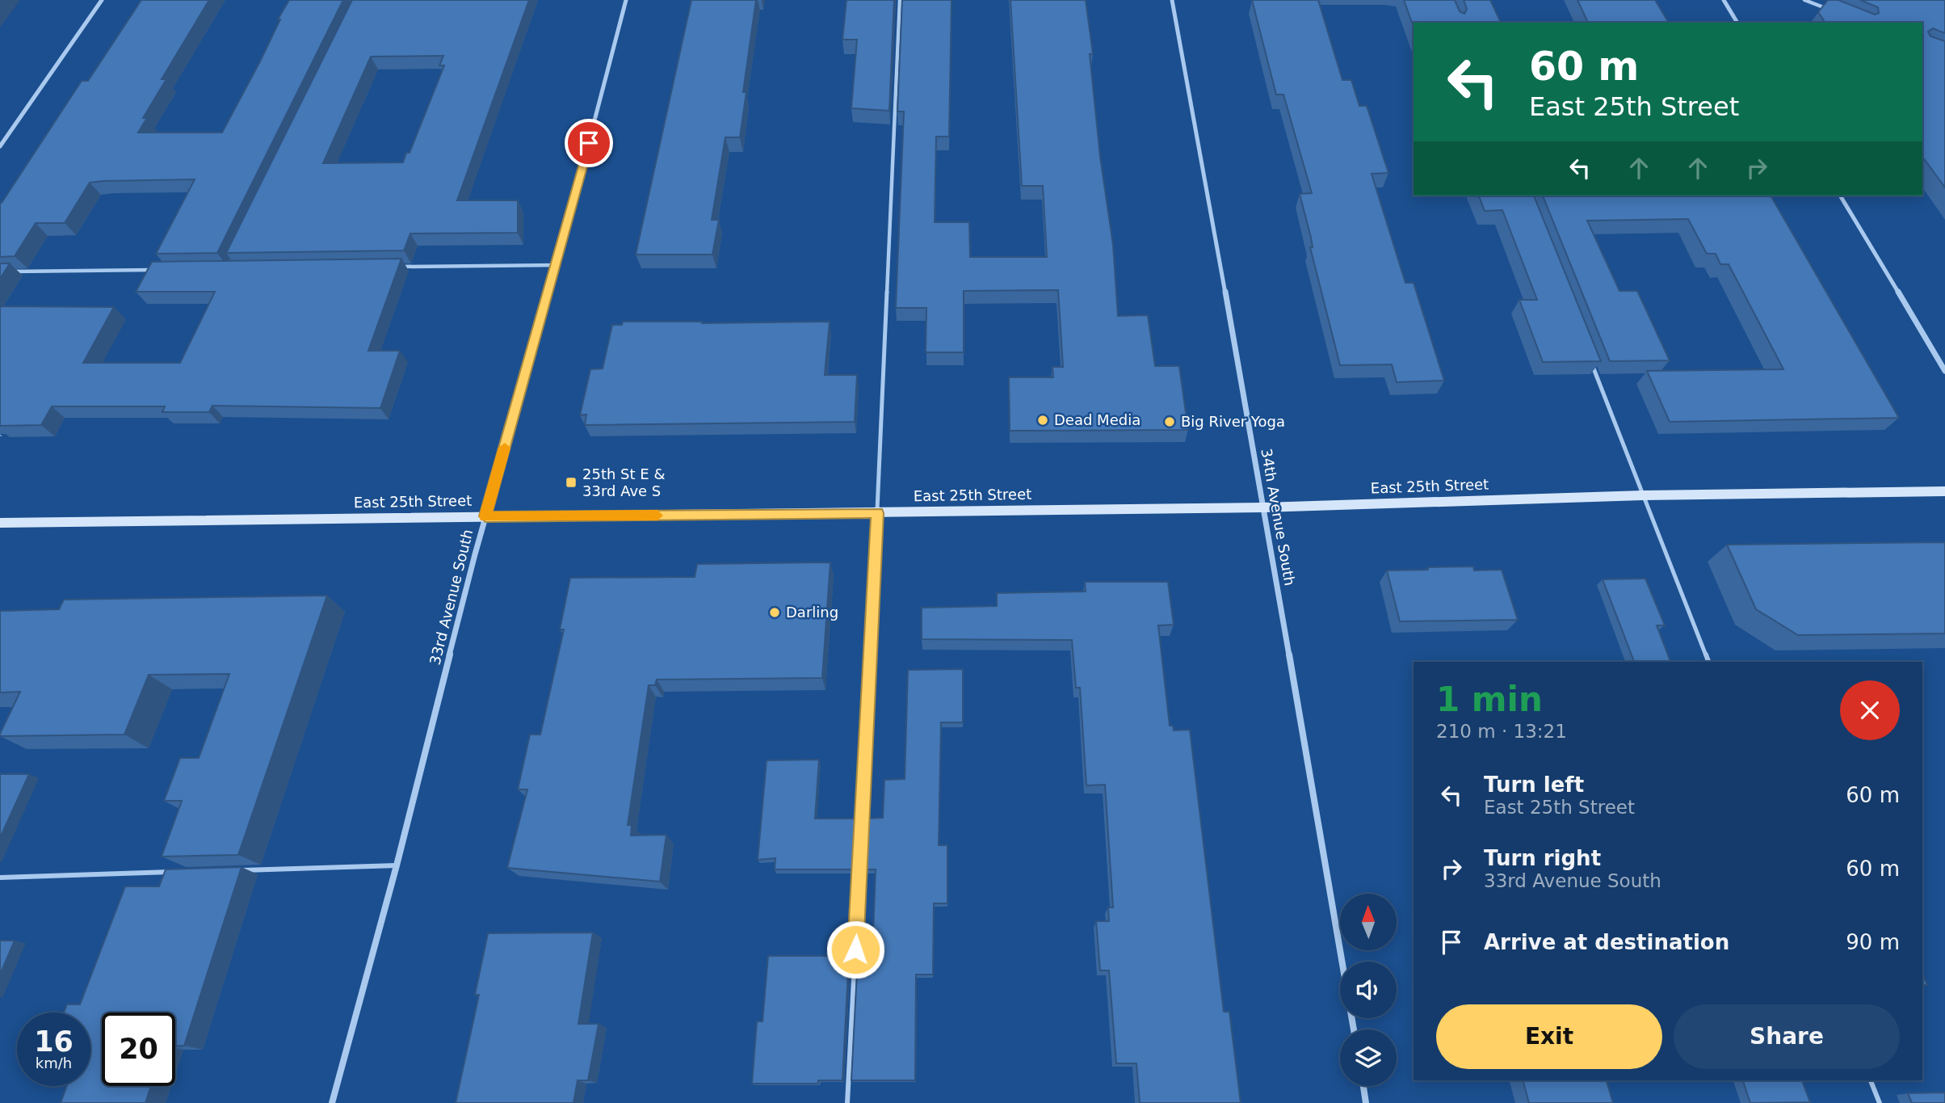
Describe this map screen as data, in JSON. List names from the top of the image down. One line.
{"streets":{"street":["East 25th Street","34th Avenue South","33rd Avenue South"]},"crossings":[["East 25th Street","34th Avenue South"],["East 25th Street","33rd Avenue South"]],"places":{"other":["Dead Media","Big River Yoga","Darling"],"transit":["25th St E & 33rd Ave S"]},"north":"top","page":{"turn":["60 m","East 25th Street"],"heading":["1 min","210 m · 13:21"],"list":[{"name":"Turn left","note":"East 25th Street","value":"60 m"},{"name":"Turn right","note":"33rd Avenue South","value":"60 m"},{"name":"Arrive at destination","value":"90 m"}],"buttons":["Exit","Share"],"speed":"16 km/h","limit":"20"}}
